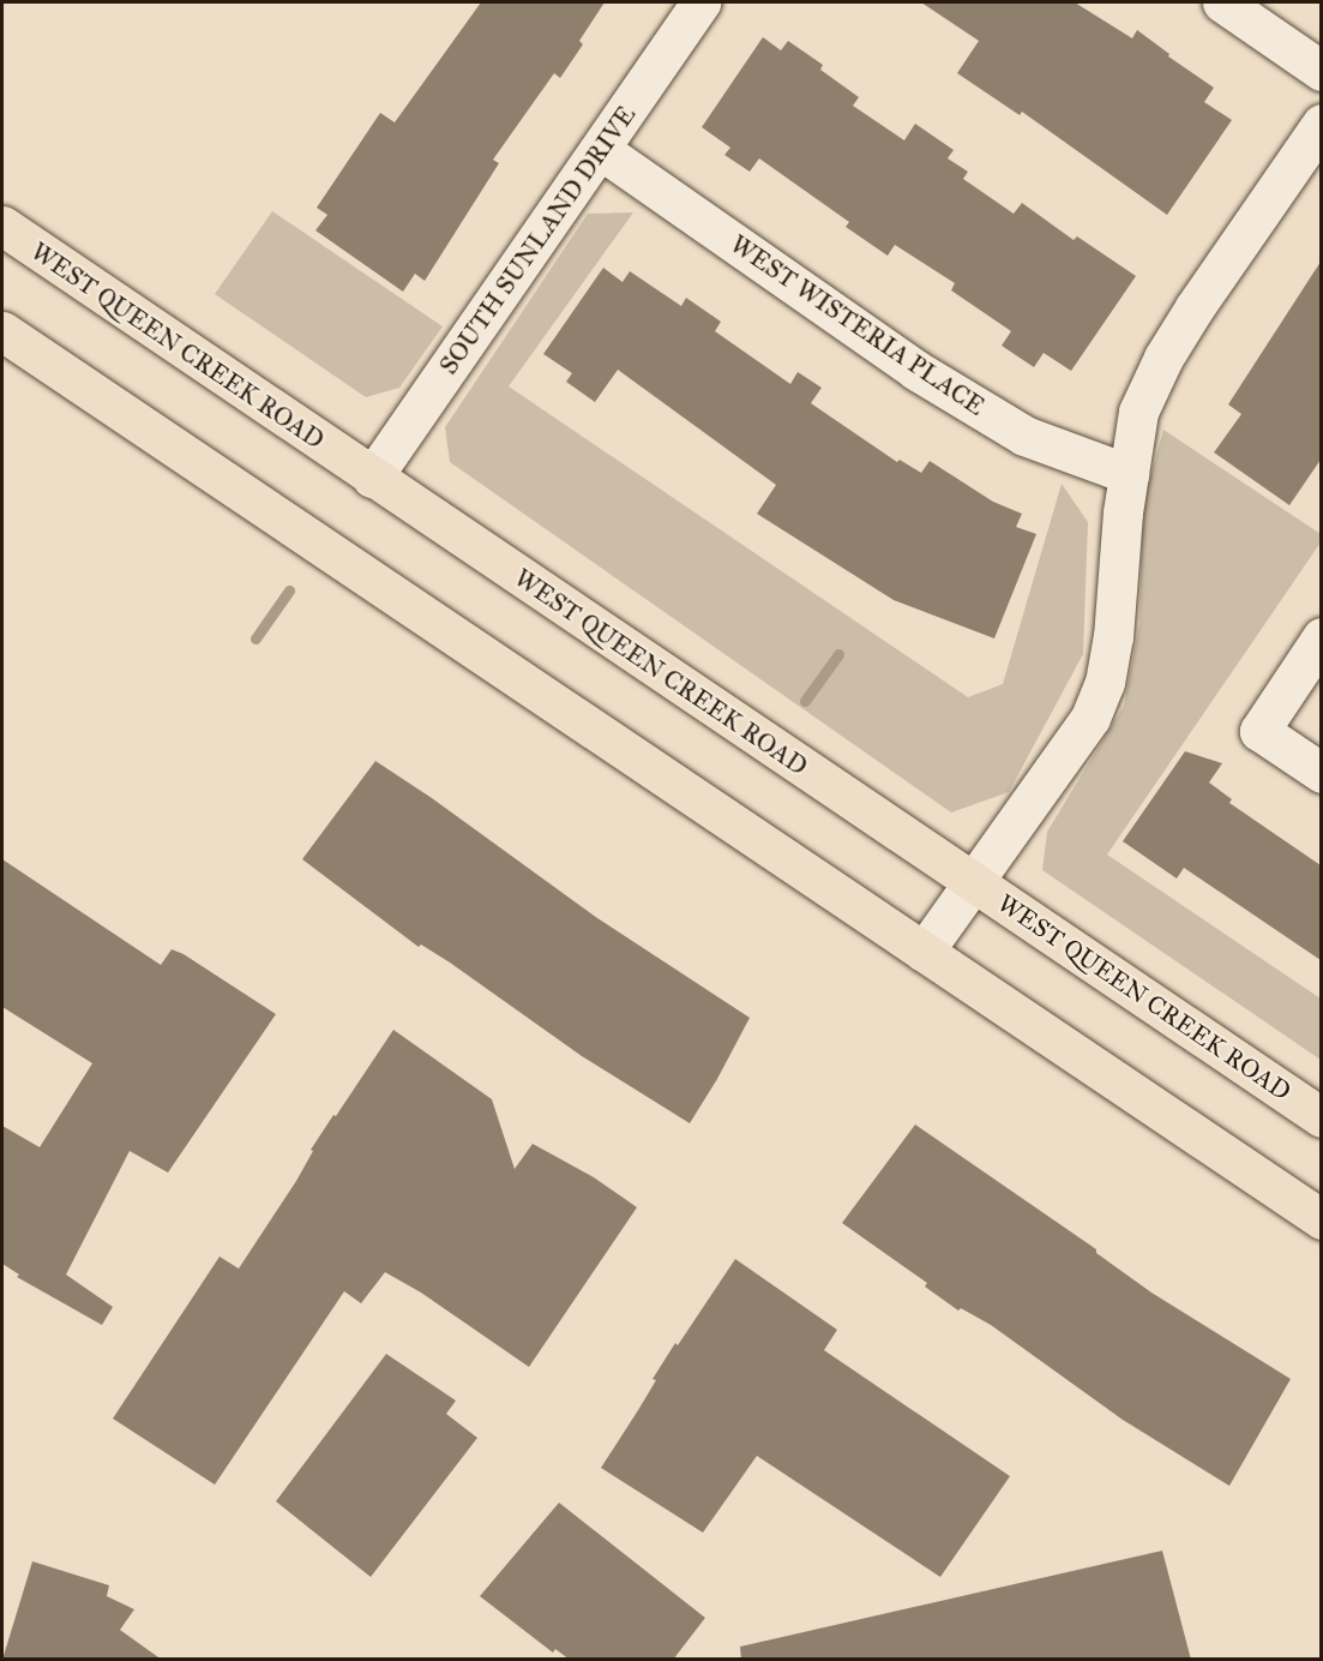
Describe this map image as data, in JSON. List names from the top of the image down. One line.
{"streets":{"main road":["WEST QUEEN CREEK ROAD"],"street":["SOUTH SUNLAND DRIVE","WEST WISTERIA PLACE"]},"crossings":[["SOUTH SUNLAND DRIVE","WEST WISTERIA PLACE"],["SOUTH SUNLAND DRIVE","WEST QUEEN CREEK ROAD"]]}
